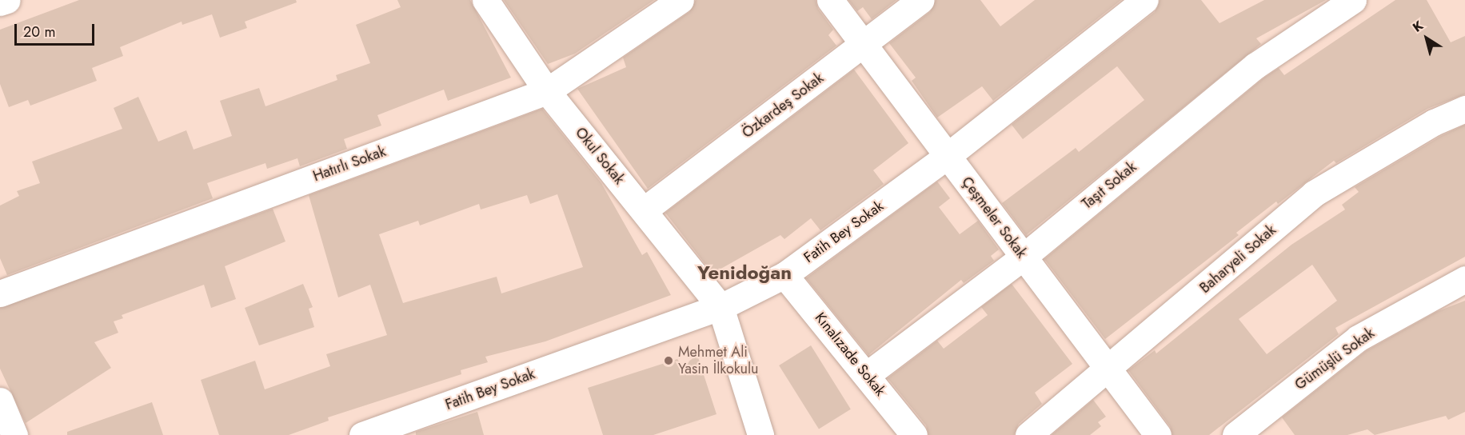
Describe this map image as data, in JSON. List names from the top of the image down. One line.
{"streets":{"street":["Özkardeş Sokak","Okul Sokak","Hatırlı Sokak","Taşıt Sokak","Çeşmeler Sokak","Fatih Bey Sokak","Baharyeli Sokak","Kınalızade Sokak","Gümüşlü Sokak"]},"crossings":[["Özkardeş Sokak","Okul Sokak"],["Özkardeş Sokak","Çeşmeler Sokak"],["Okul Sokak","Hatırlı Sokak"],["Okul Sokak","Fatih Bey Sokak"],["Taşıt Sokak","Çeşmeler Sokak"],["Taşıt Sokak","Kınalızade Sokak"],["Çeşmeler Sokak","Fatih Bey Sokak"],["Çeşmeler Sokak","Baharyeli Sokak"],["Fatih Bey Sokak","Kınalızade Sokak"]],"districts":["Yenidoğan"],"places":["Mehmet Ali Yasin İlkokulu"],"scale_bar":"20 m","north":"top left"}
